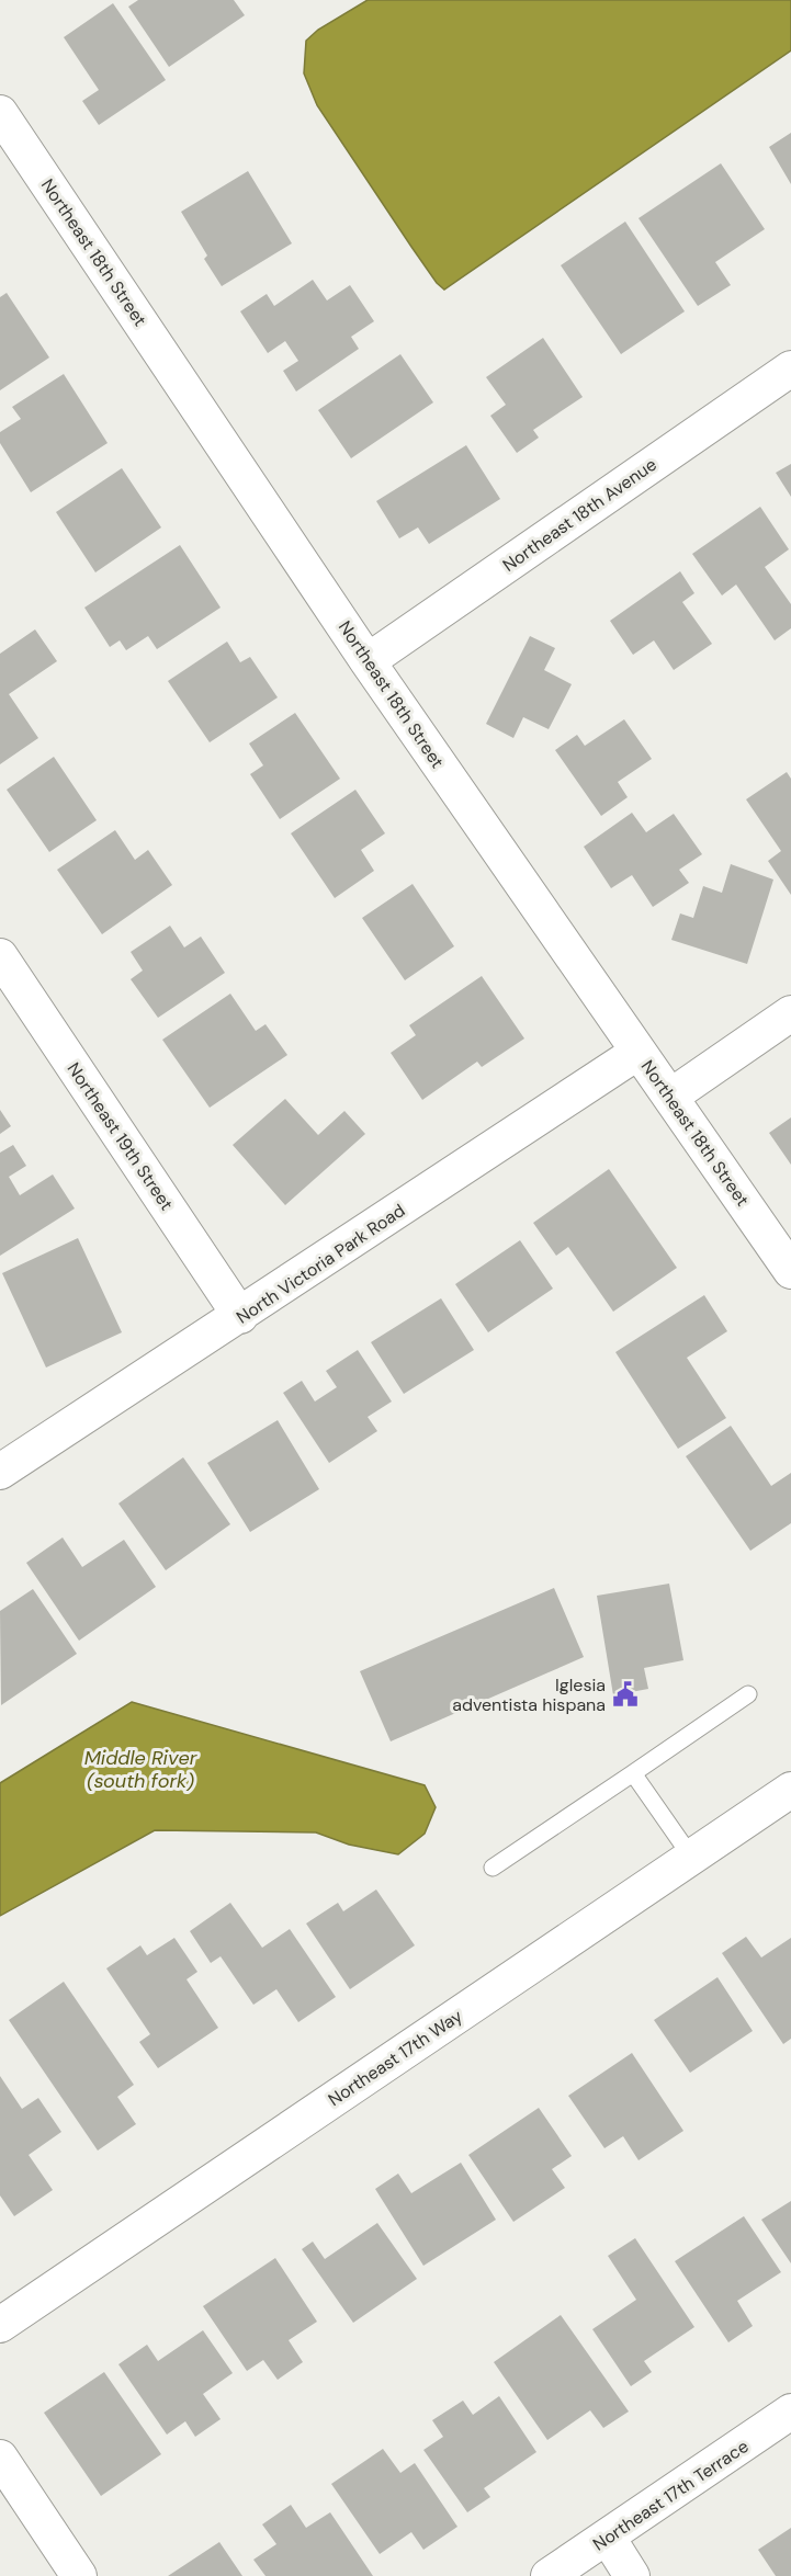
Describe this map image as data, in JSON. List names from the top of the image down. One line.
{"streets":{"street":["Northeast 18th Street","Northeast 18th Avenue","Northeast 19th Street","North Victoria Park Road","Northeast 17th Way","Northeast 17th Terrace"]},"crossings":[["Northeast 18th Street","Northeast 18th Avenue"],["Northeast 18th Street","North Victoria Park Road"],["Northeast 19th Street","North Victoria Park Road"]],"water":["Middle River (south fork)"],"places":{"public building":["Iglesia adventista hispana"]}}
